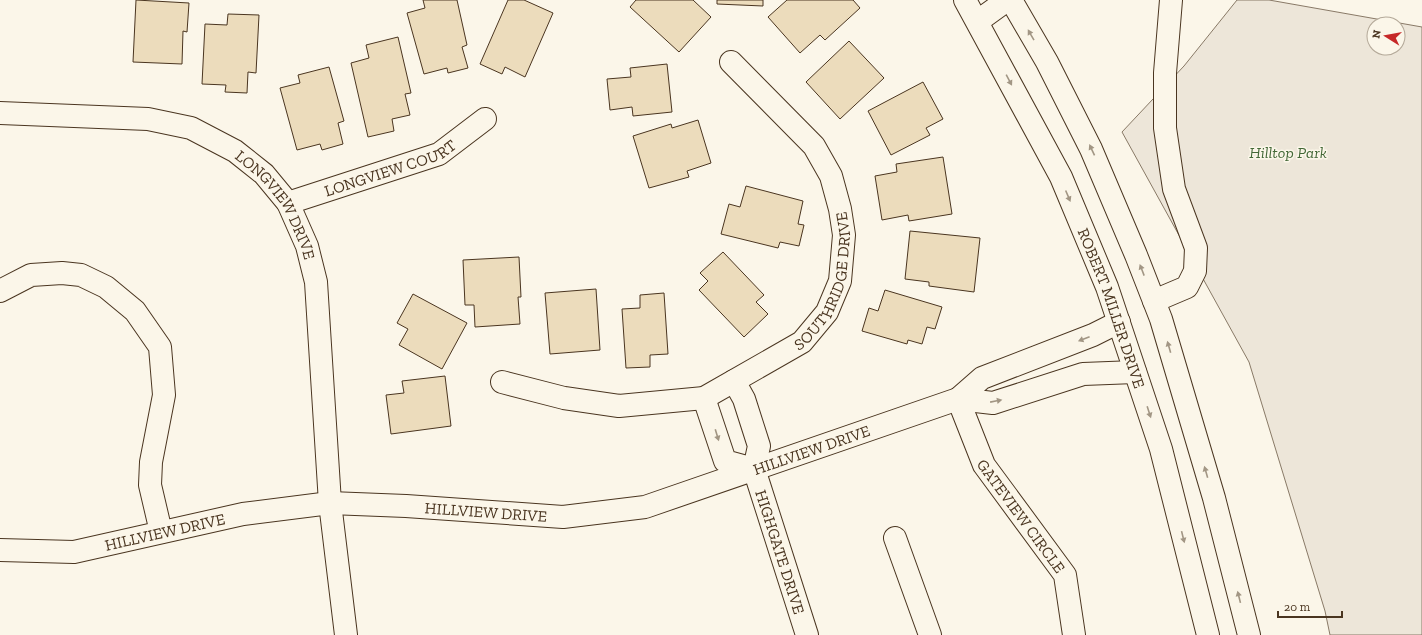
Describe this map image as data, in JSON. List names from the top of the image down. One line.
{"streets":{"street":["LONGVIEW COURT","LONGVIEW DRIVE","SOUTHRIDGE DRIVE","ROBERT MILLER DRIVE","HILLVIEW DRIVE","GATEVIEW CIRCLE","HIGHGATE DRIVE"]},"crossings":[["LONGVIEW COURT","LONGVIEW DRIVE"],["LONGVIEW DRIVE","HILLVIEW DRIVE"],["HILLVIEW DRIVE","GATEVIEW CIRCLE"],["HILLVIEW DRIVE","HIGHGATE DRIVE"]],"parks":["Hilltop Park"],"scale_bar":"20 m","north":"left"}
